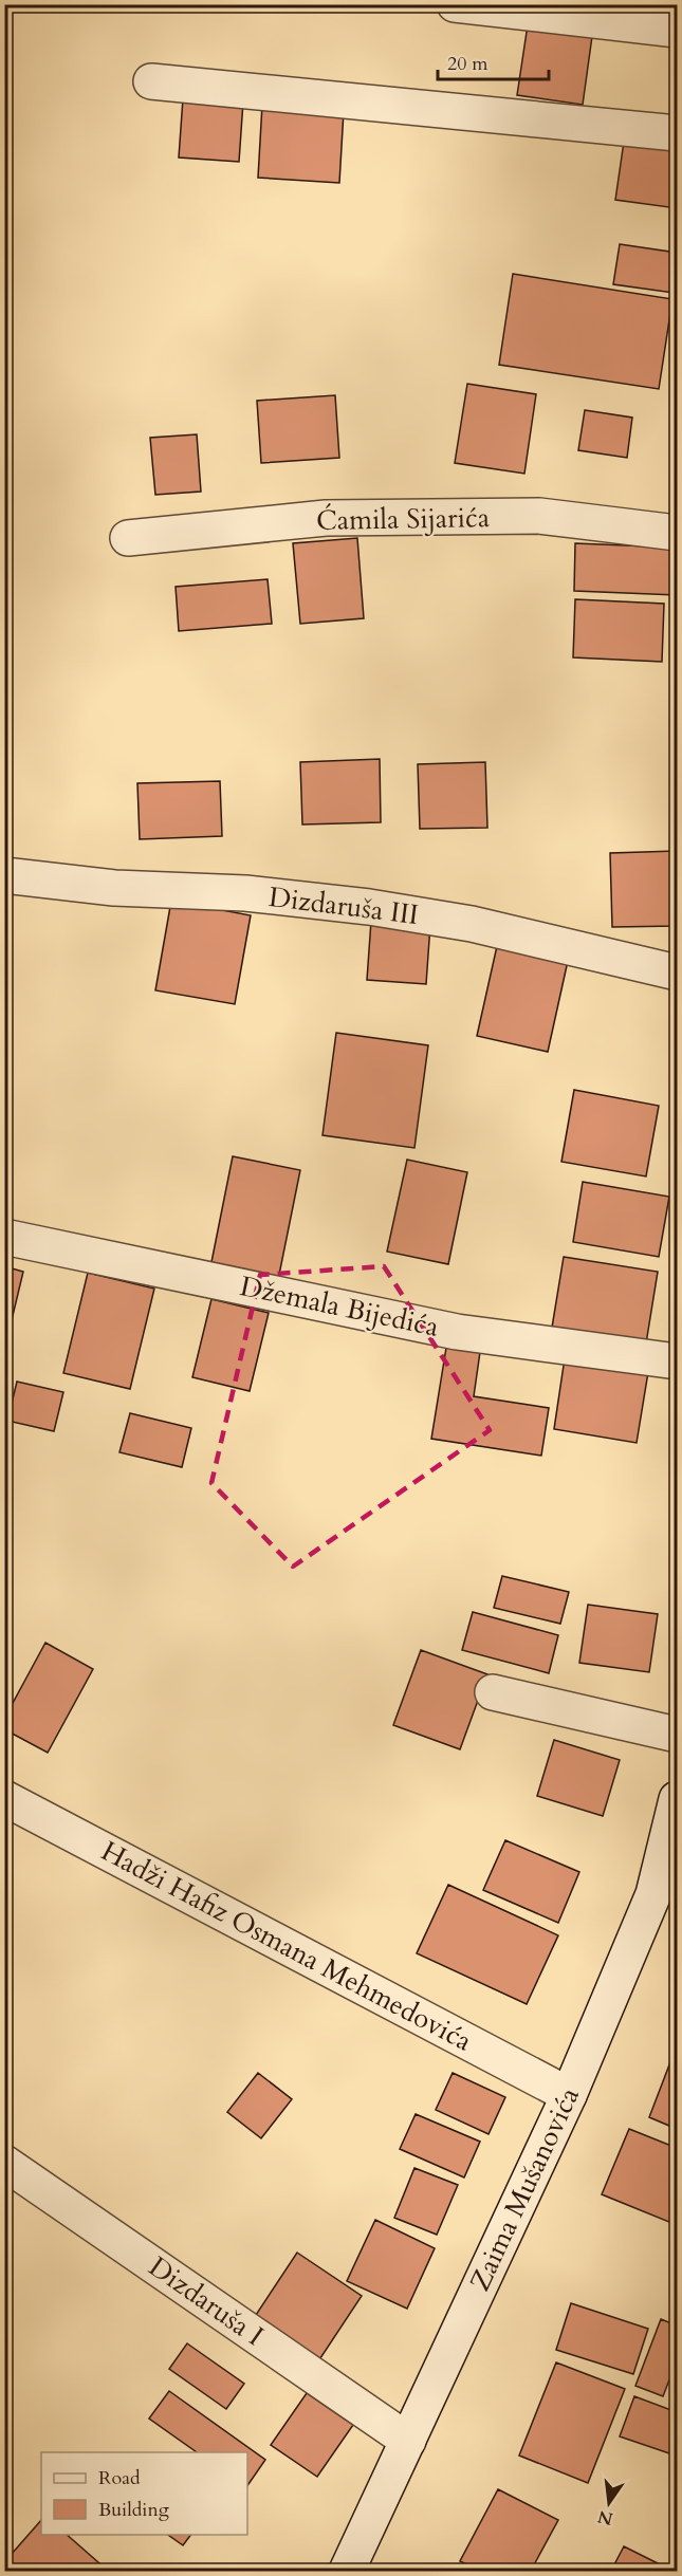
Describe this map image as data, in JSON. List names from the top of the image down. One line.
{"streets":{"street":["Ćamila Sijarića","Dizdaruša III","Džemala Bijedića","Hadži Hafiz Osmana Mehmedovića","Zaima Mušanovića","Dizdaruša I"]},"crossings":[["Hadži Hafiz Osmana Mehmedovića","Zaima Mušanovića"],["Zaima Mušanovića","Dizdaruša I"]],"legend":["Road","Building"],"scale_bar":"20 m","north":"bottom"}
